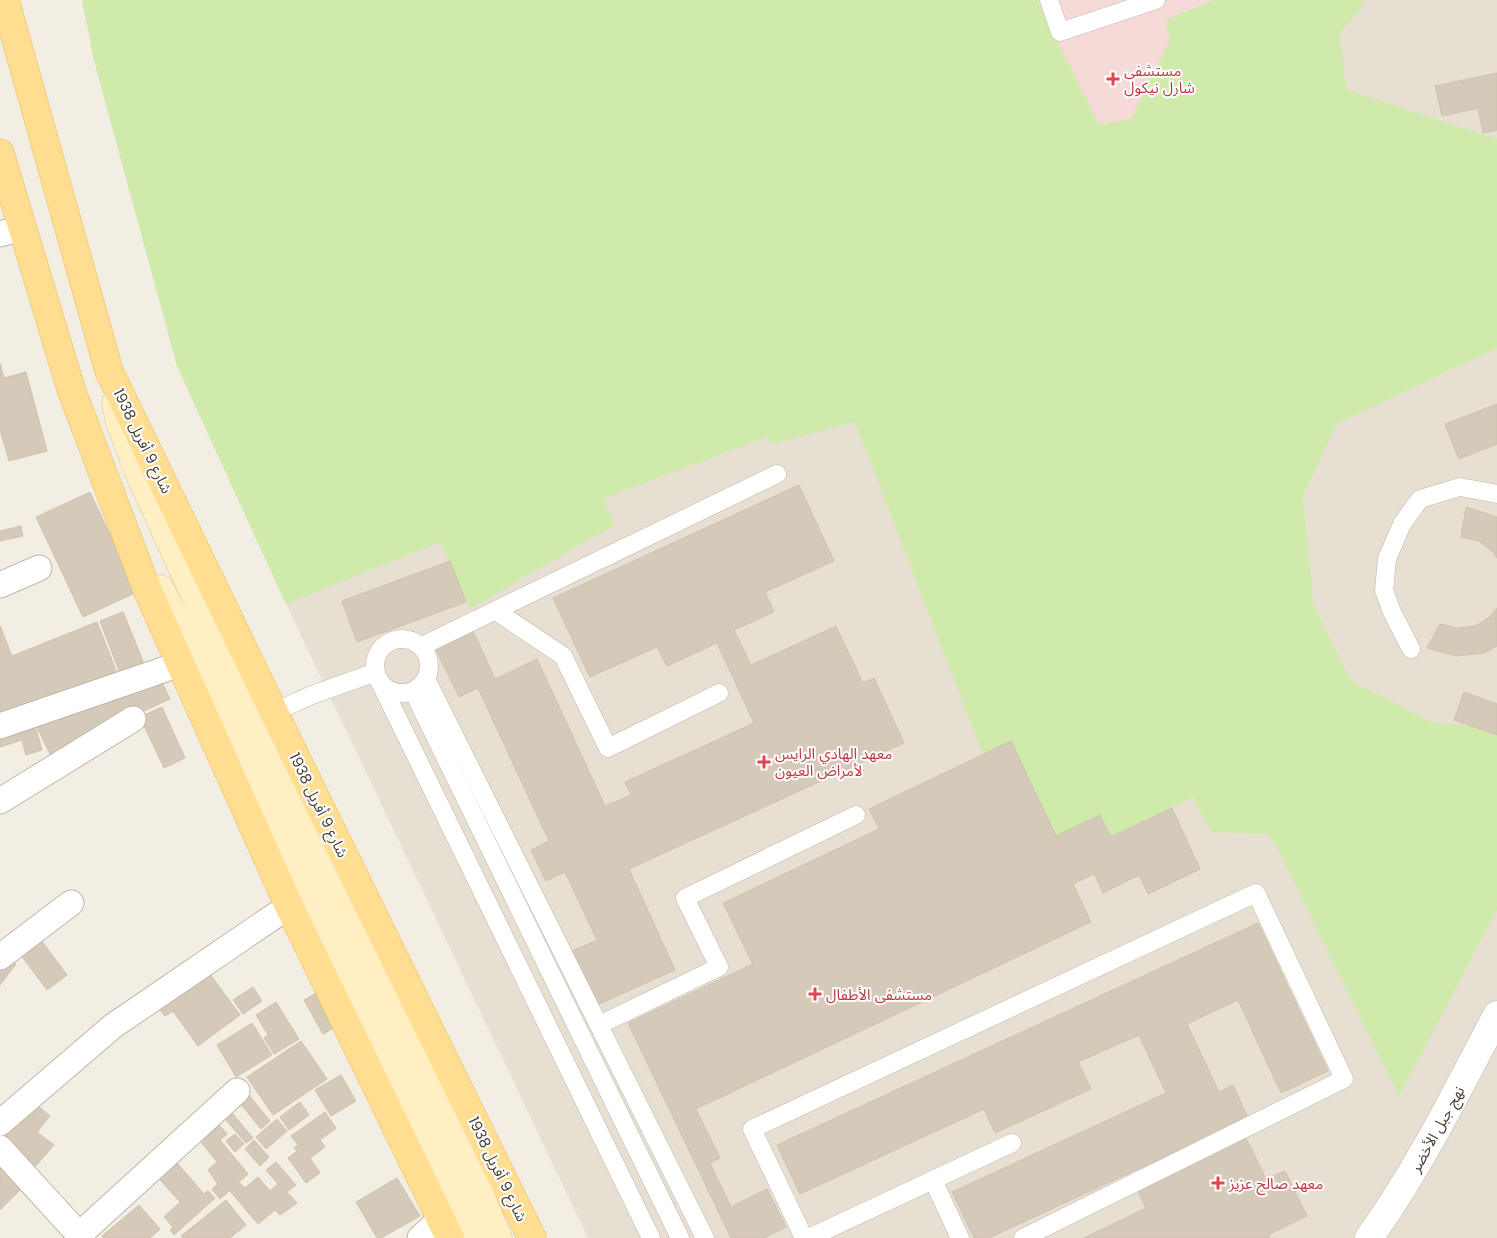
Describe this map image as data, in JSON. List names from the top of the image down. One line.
{"streets":{"main road":["شارع 9 أفريل 1938"],"street":["نهج جبل الأخضر"]},"places":{"health":["مستشفى شارل نيكول","معهد الهادي الرايس لأمراض العيون","مستشفى الأطفال","معهد صالح عزيز"]}}
